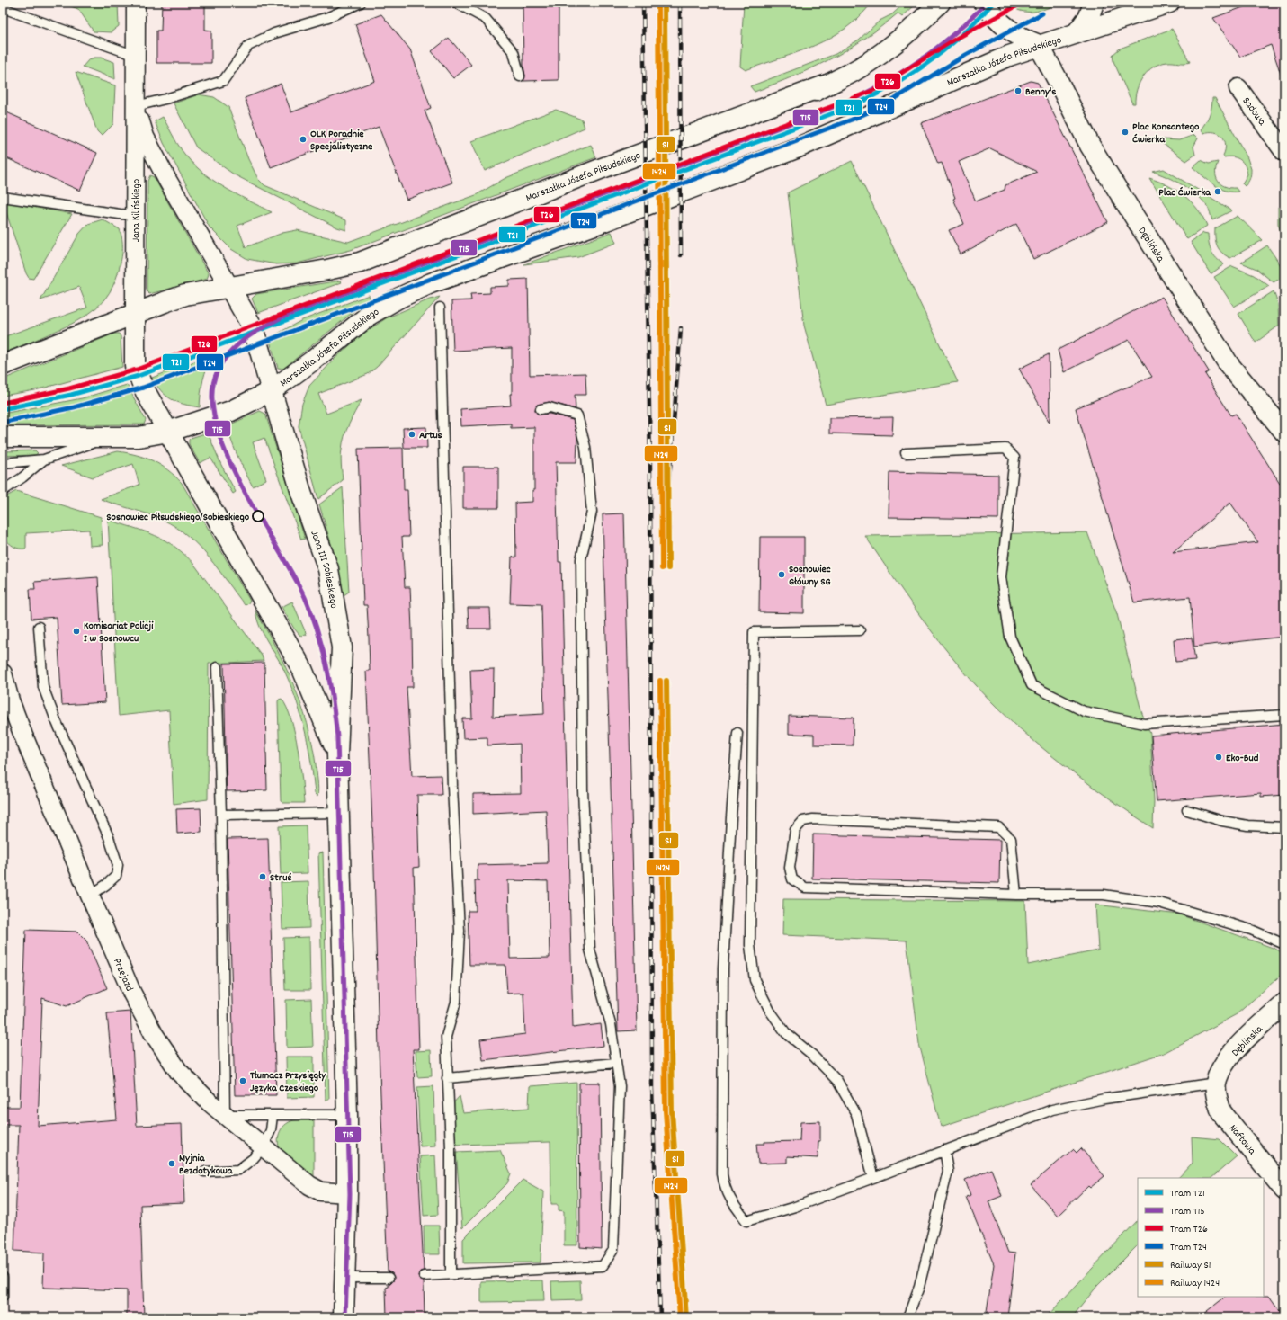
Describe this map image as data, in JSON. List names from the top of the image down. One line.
{"streets":{"main road":["Marszałka Józefa Piłsudskiego","Dęblińska","Jana III Sobieskiego","Naftowa"],"street":["Sadowa","Jana Kilińskiego","Przejazd"]},"crossings":[["Marszałka Józefa Piłsudskiego","Jana Kilińskiego"],["Marszałka Józefa Piłsudskiego","Dęblińska"],["Marszałka Józefa Piłsudskiego","Jana III Sobieskiego"],["Jana Kilińskiego","Jana III Sobieskiego"],["Dęblińska","Naftowa"],["Jana III Sobieskiego","Przejazd"]],"places":["Benny's","Plac Konsantego Ćwierka","OLK Poradnie Specjalistyczne","Plac Ćwierka","Artus","Sosnowiec Piłsudskiego/Sobieskiego","Sosnowiec Główny SG","Komisariat Policji I w Sosnowcu","Eko-Bud","Struś","Tłumacz Przysięgły Języka Czeskiego","Myjnia Bezdotykowa"],"lines":["tram line T21","tram line T26","rail line S1","rail line 1424","tram line T15","tram line T24"],"legend":["Tram T21","Tram T15","Tram T26","Tram T24","Railway S1","Railway 1424"]}
